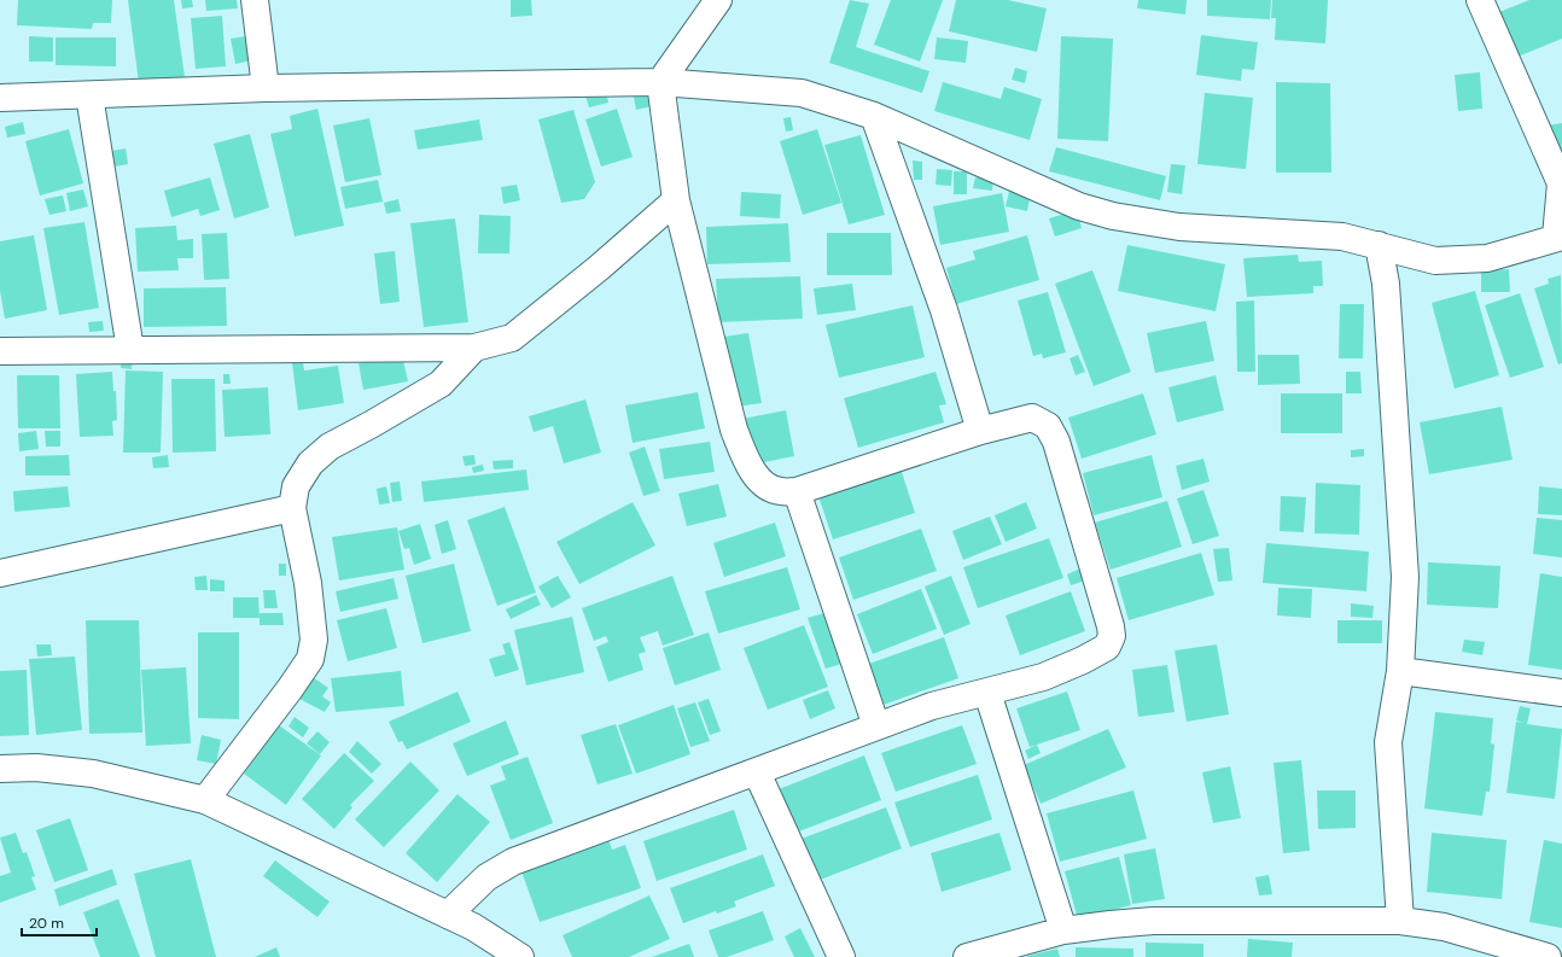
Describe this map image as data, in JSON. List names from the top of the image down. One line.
{"scale_bar":"20 m"}
